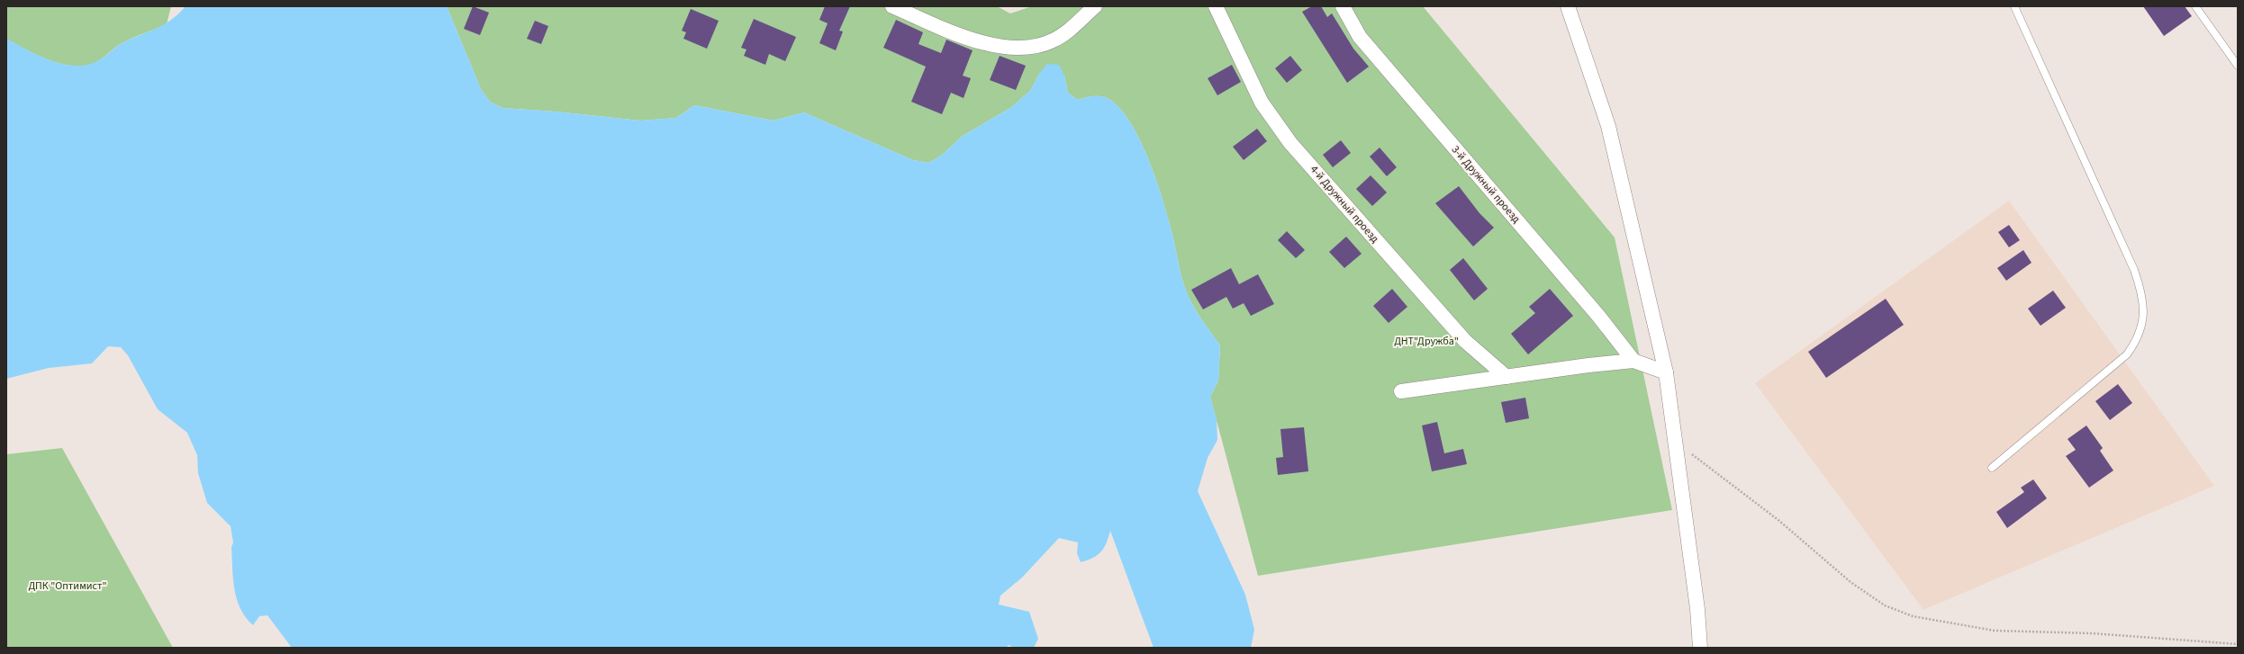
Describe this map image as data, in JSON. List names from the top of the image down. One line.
{"streets":{"street":["3-й Дружный проезд","4-й Дружный проезд"]},"parks":["ДНТ\"Дружба\"","ДПК \"Оптимист\""]}
